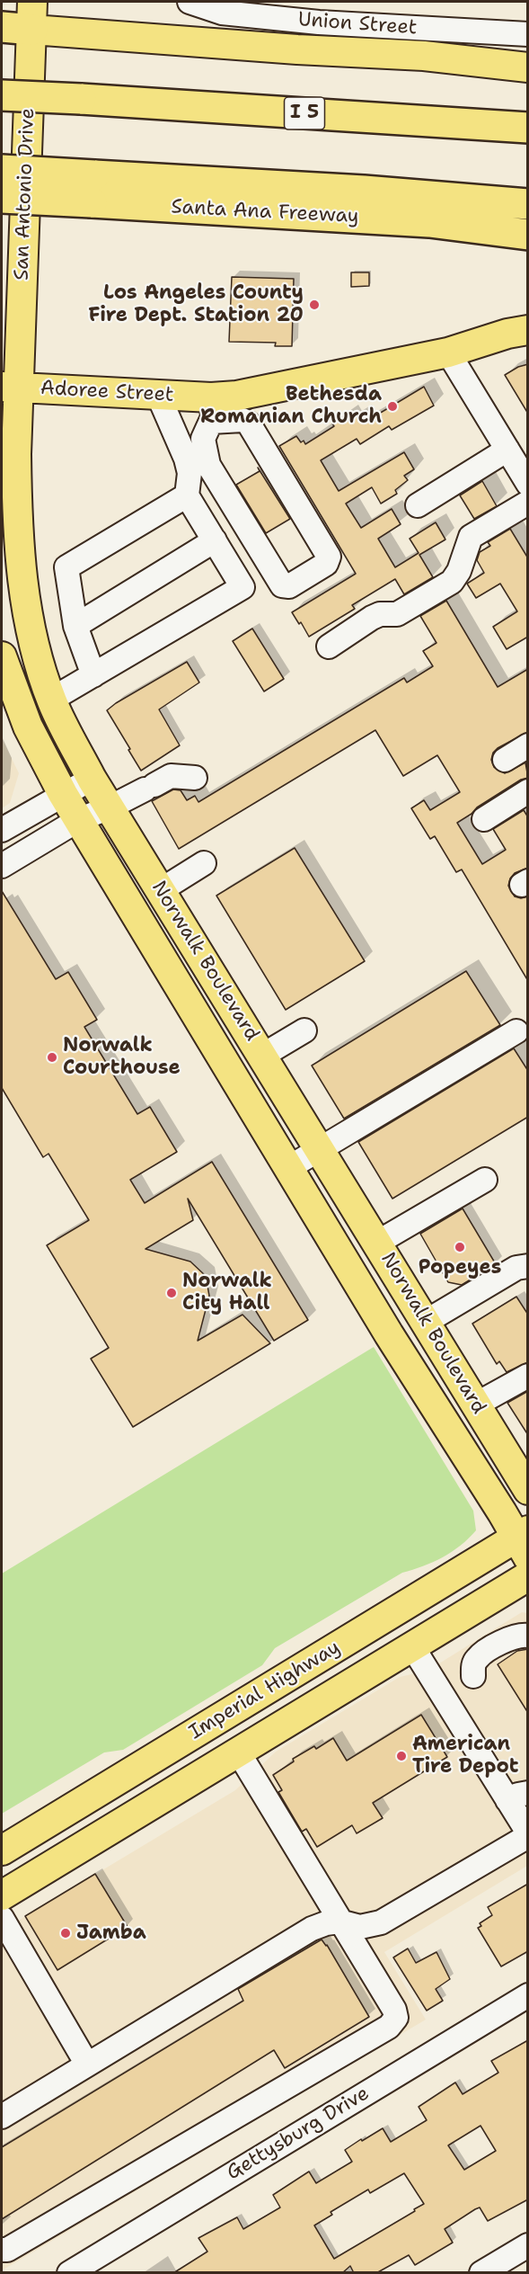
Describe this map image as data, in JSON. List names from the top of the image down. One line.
{"streets":{"highway":["I 5","Santa Ana Freeway"],"main road":["San Antonio Drive","Adoree Street","Norwalk Boulevard","Imperial Highway"],"street":["Union Street","Gettysburg Drive"]},"crossings":[["San Antonio Drive","Adoree Street"],["San Antonio Drive","Norwalk Boulevard"],["Adoree Street","Norwalk Boulevard"],["Norwalk Boulevard","Imperial Highway"]],"places":["Los Angeles County Fire Dept. Station 20","Bethesda Romanian Church","Norwalk Courthouse","Popeyes","Norwalk City Hall","American Tire Depot","Jamba"]}
